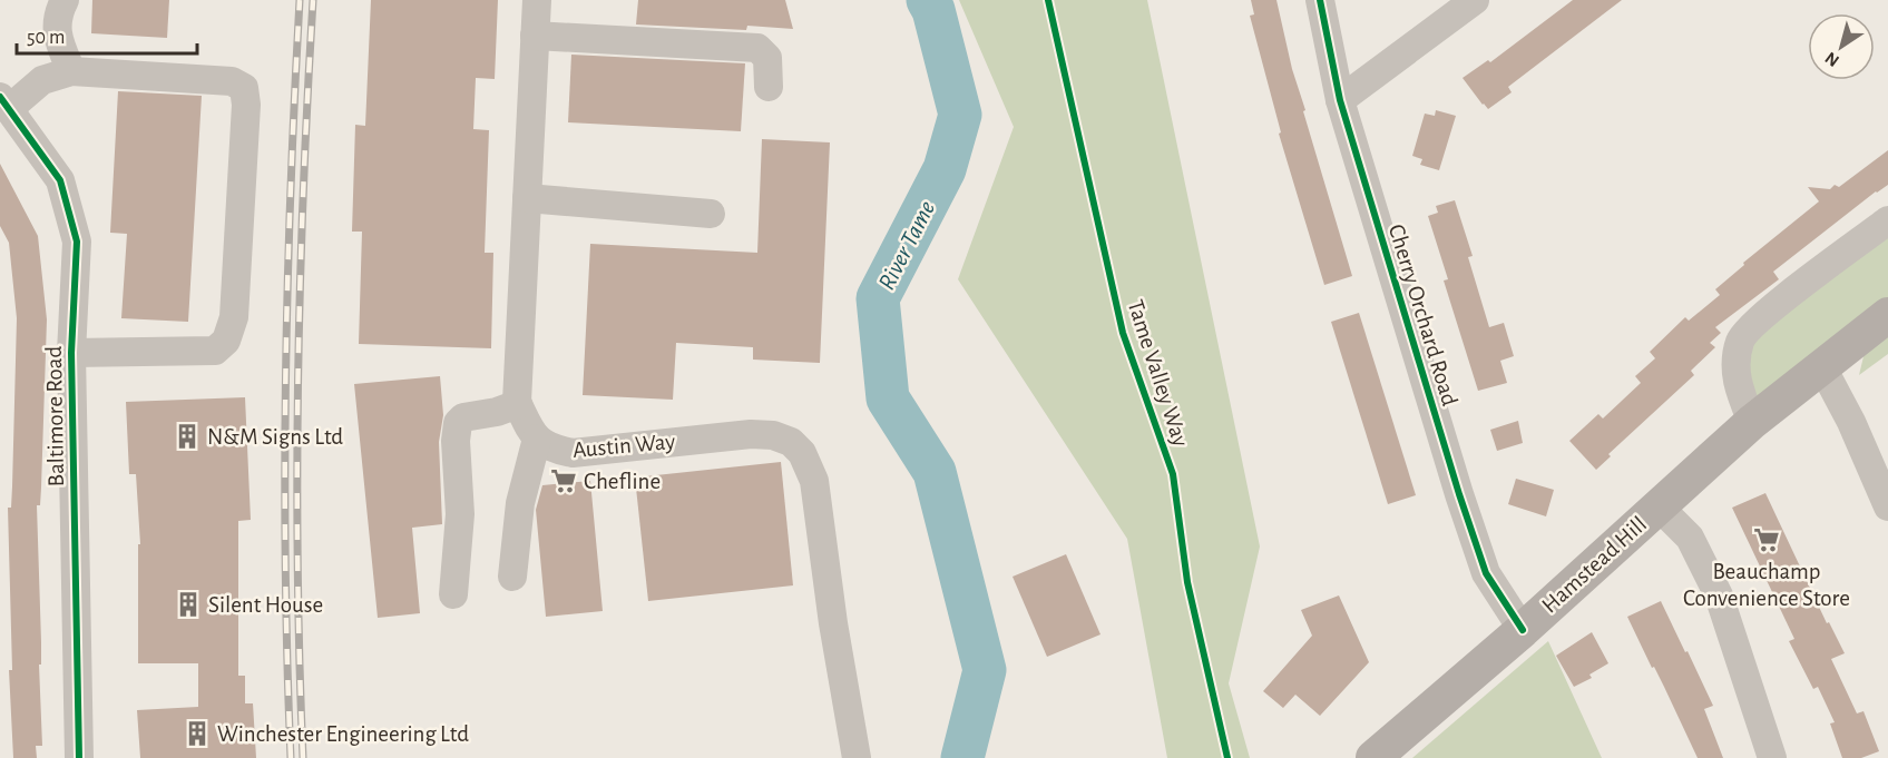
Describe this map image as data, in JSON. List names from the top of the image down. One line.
{"streets":{"main road":["Hamstead Hill"],"street":["Cherry Orchard Road","Baltimore Road","Austin Way"],"cycle path":["Tame Valley Way"]},"crossings":[["Cherry Orchard Road","Hamstead Hill"]],"water":["River Tame"],"places":{"building":["N&M Signs Ltd","Silent House","Winchester Engineering Ltd"],"supermarket":["Chefline","Beauchamp Convenience Store"]},"scale_bar":"50 m","north":"bottom left"}
